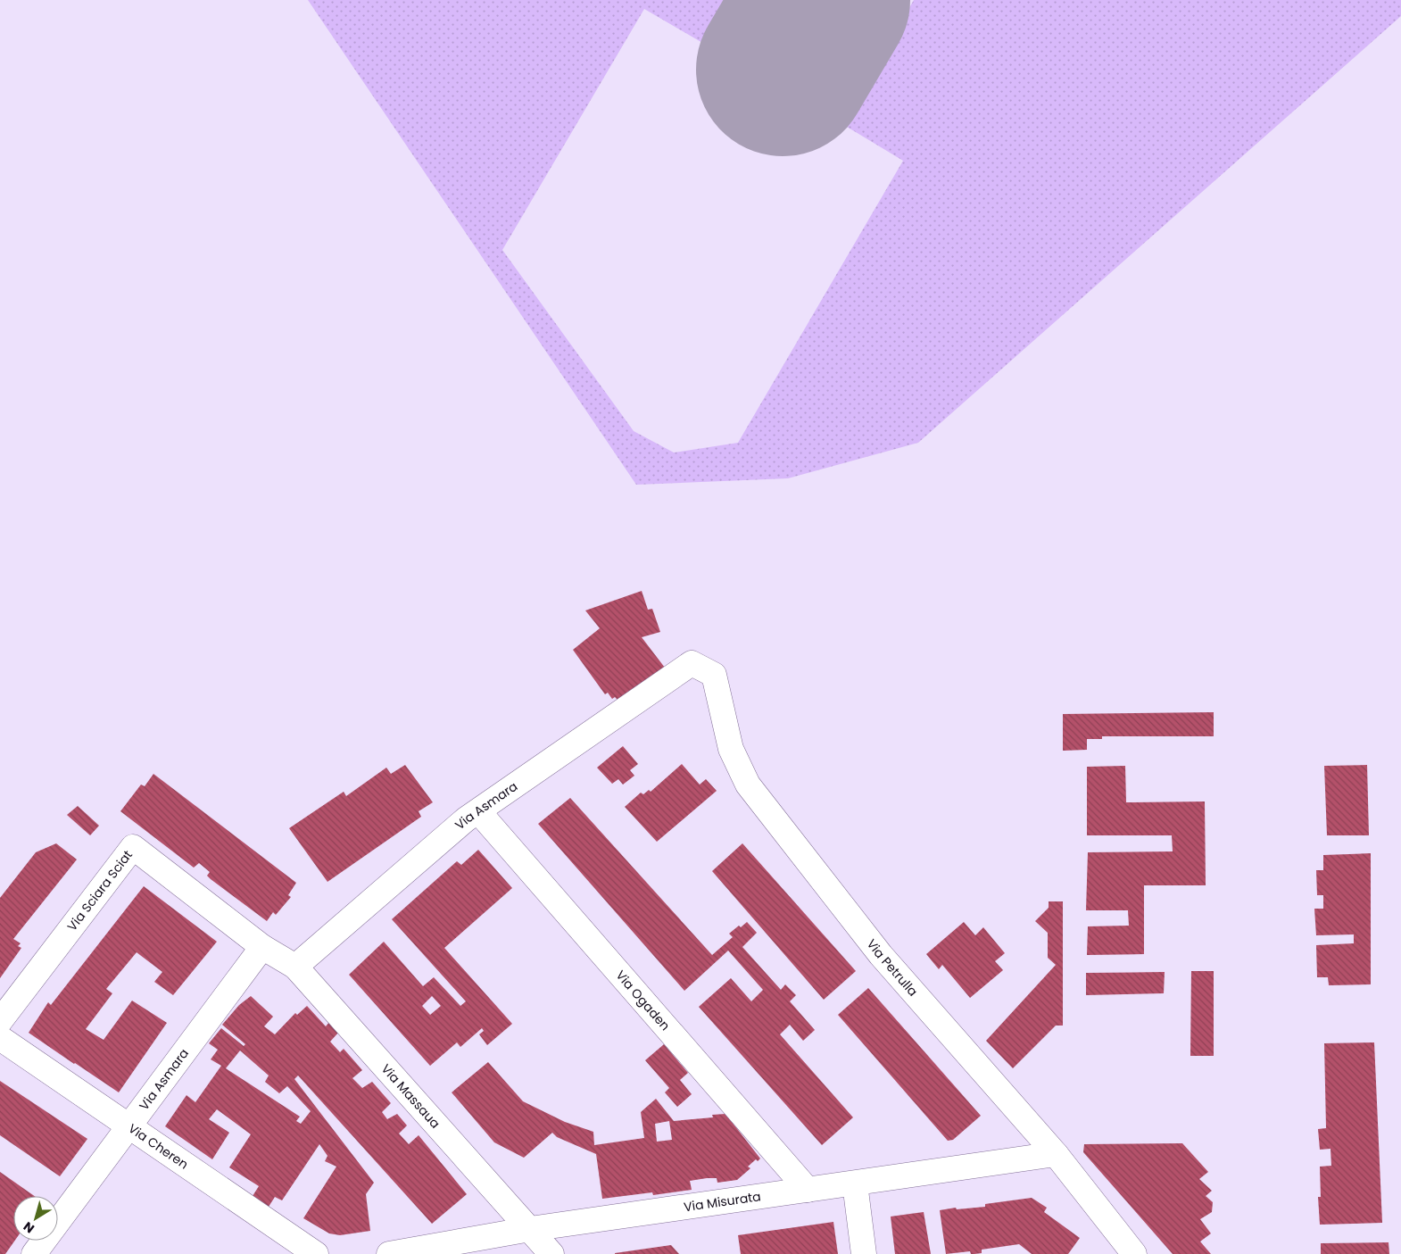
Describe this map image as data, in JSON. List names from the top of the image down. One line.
{"streets":{"street":["Via Asmara","Via Sciara Sciat","Via Petrulla","Via Ogaden","Via Massaua","Via Cheren","Via Misurata"]},"crossings":[["Via Asmara","Via Sciara Sciat"],["Via Asmara","Via Petrulla"],["Via Asmara","Via Ogaden"],["Via Asmara","Via Massaua"],["Via Asmara","Via Cheren"],["Via Sciara Sciat","Via Massaua"],["Via Petrulla","Via Misurata"],["Via Ogaden","Via Misurata"],["Via Massaua","Via Misurata"]],"north":"bottom left"}
